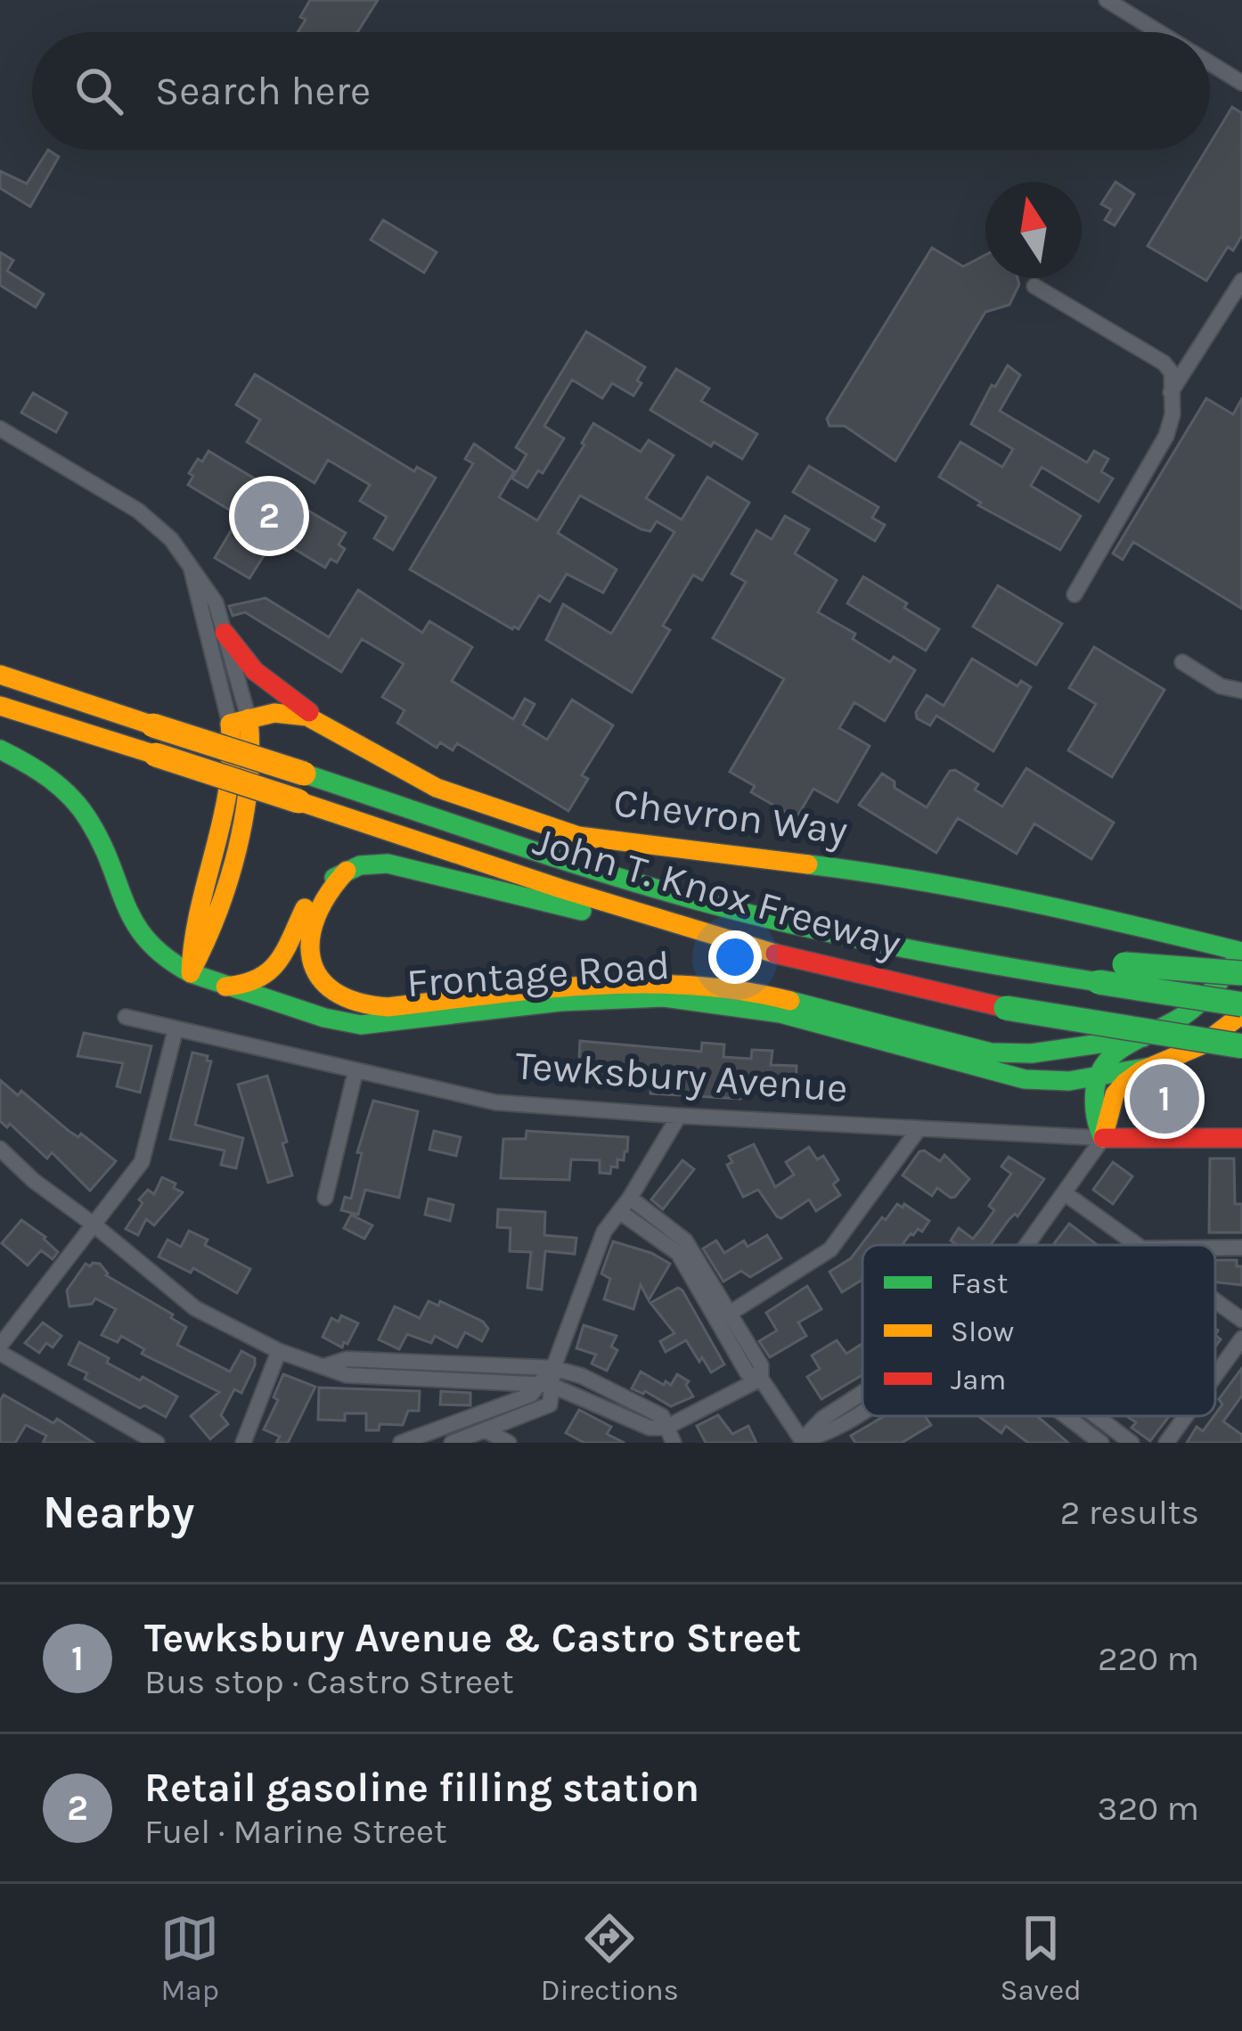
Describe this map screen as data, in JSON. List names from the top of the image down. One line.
{"streets":{"main road":["Chevron Way","John T. Knox Freeway","Frontage Road","Tewksbury Avenue"]},"legend":["Fast","Slow","Jam"],"north":"top","page":{"search":"Search here","pins":["2","1"],"heading":["Nearby","2 results"],"list":[{"mark":"1","name":"Tewksbury Avenue & Castro Street","note":"Bus stop · Castro Street","value":"220 m"},{"mark":"2","name":"Retail gasoline filling station","note":"Fuel · Marine Street","value":"320 m"}],"nav":["Map","Directions","Saved"]}}
